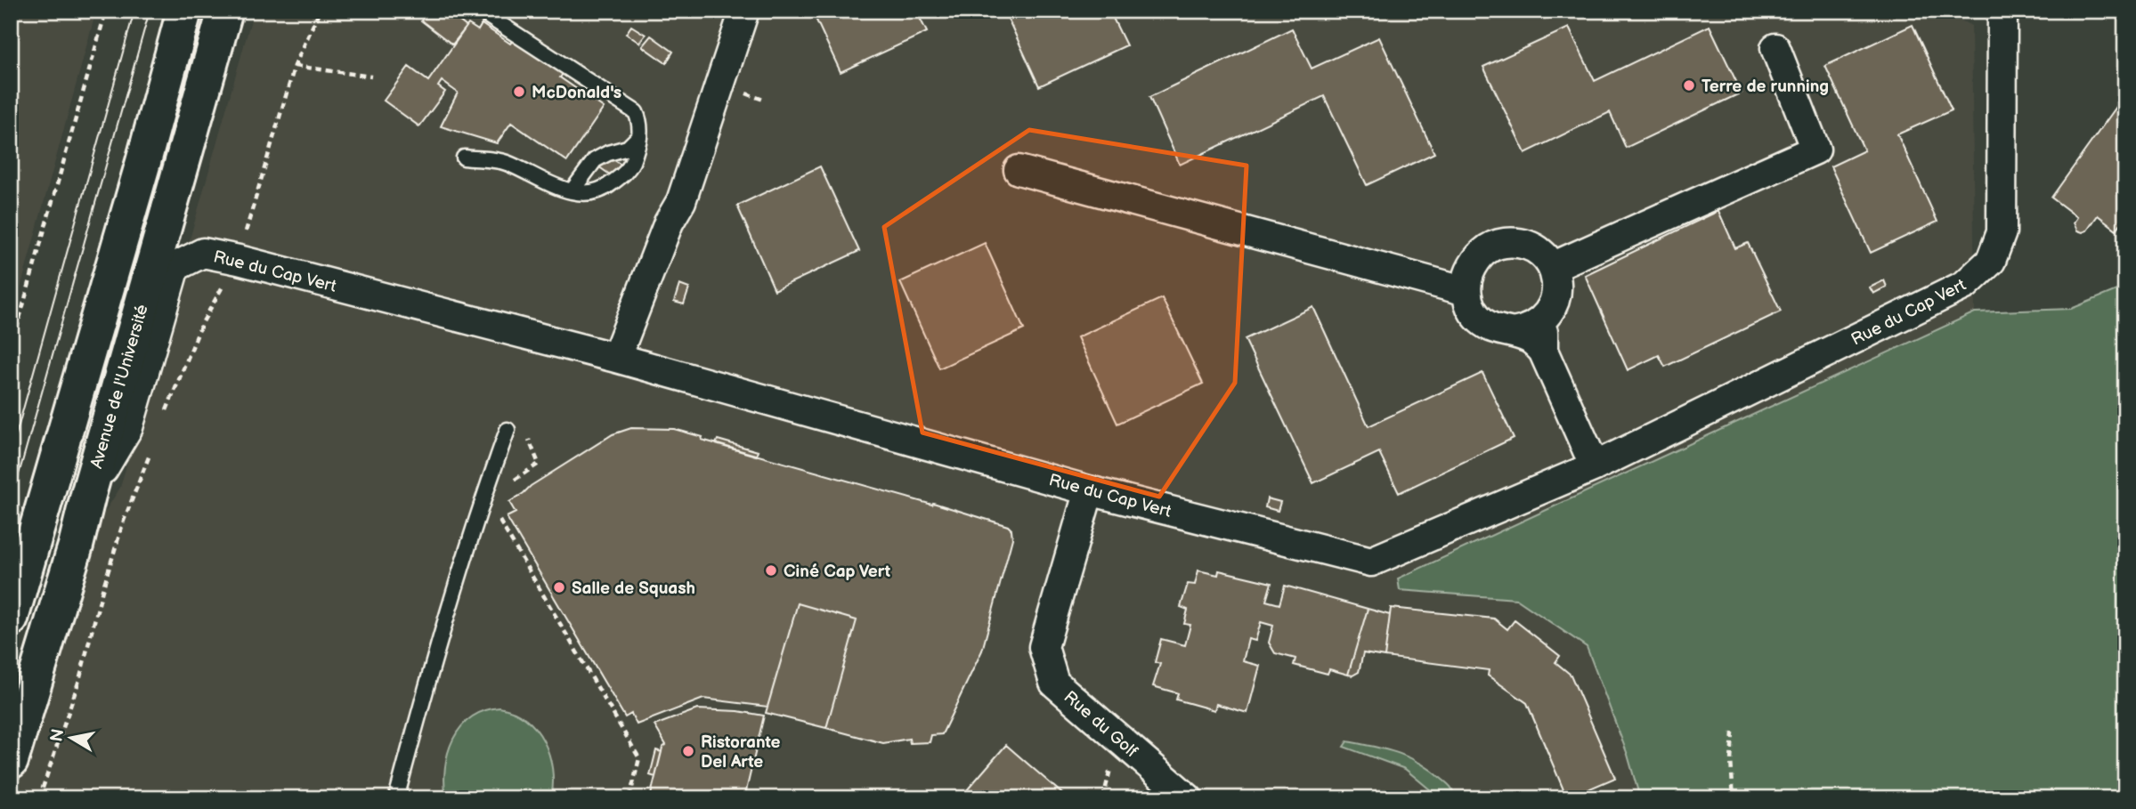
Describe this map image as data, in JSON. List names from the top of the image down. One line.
{"streets":{"main road":["Avenue de l'Université"],"street":["Rue du Cap Vert","Rue du Golf"]},"crossings":[["Rue du Cap Vert","Avenue de l'Université"],["Rue du Cap Vert","Rue du Golf"]],"places":["Terre de running","McDonald's","Ciné Cap Vert","Salle de Squash","Ristorante Del Arte"],"north":"left"}
